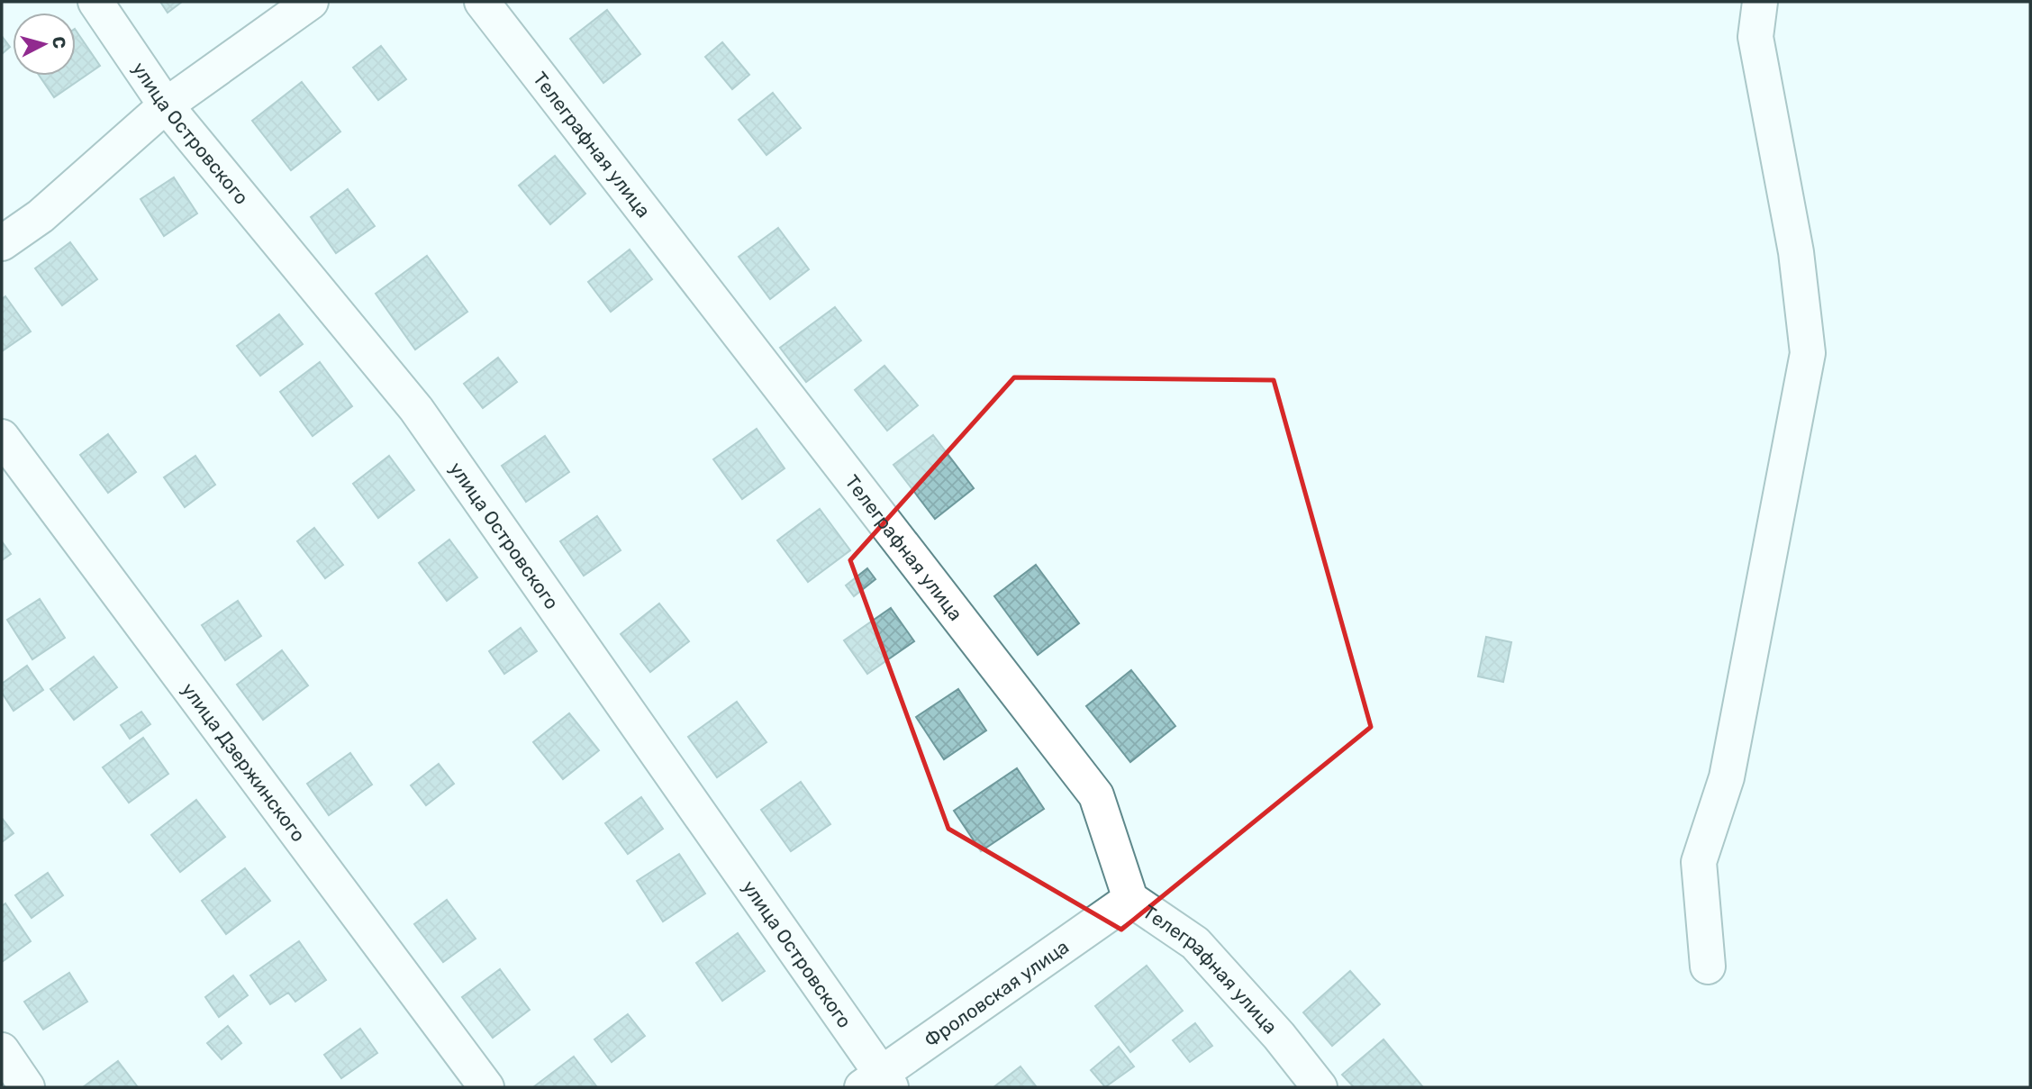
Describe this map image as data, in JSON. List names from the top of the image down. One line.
{"streets":{"street":["улица Островского","Телеграфная улица","улица Дзержинского","Фроловская улица"]},"crossings":[["улица Островского","Фроловская улица"],["Телеграфная улица","Фроловская улица"]],"north":"right"}
